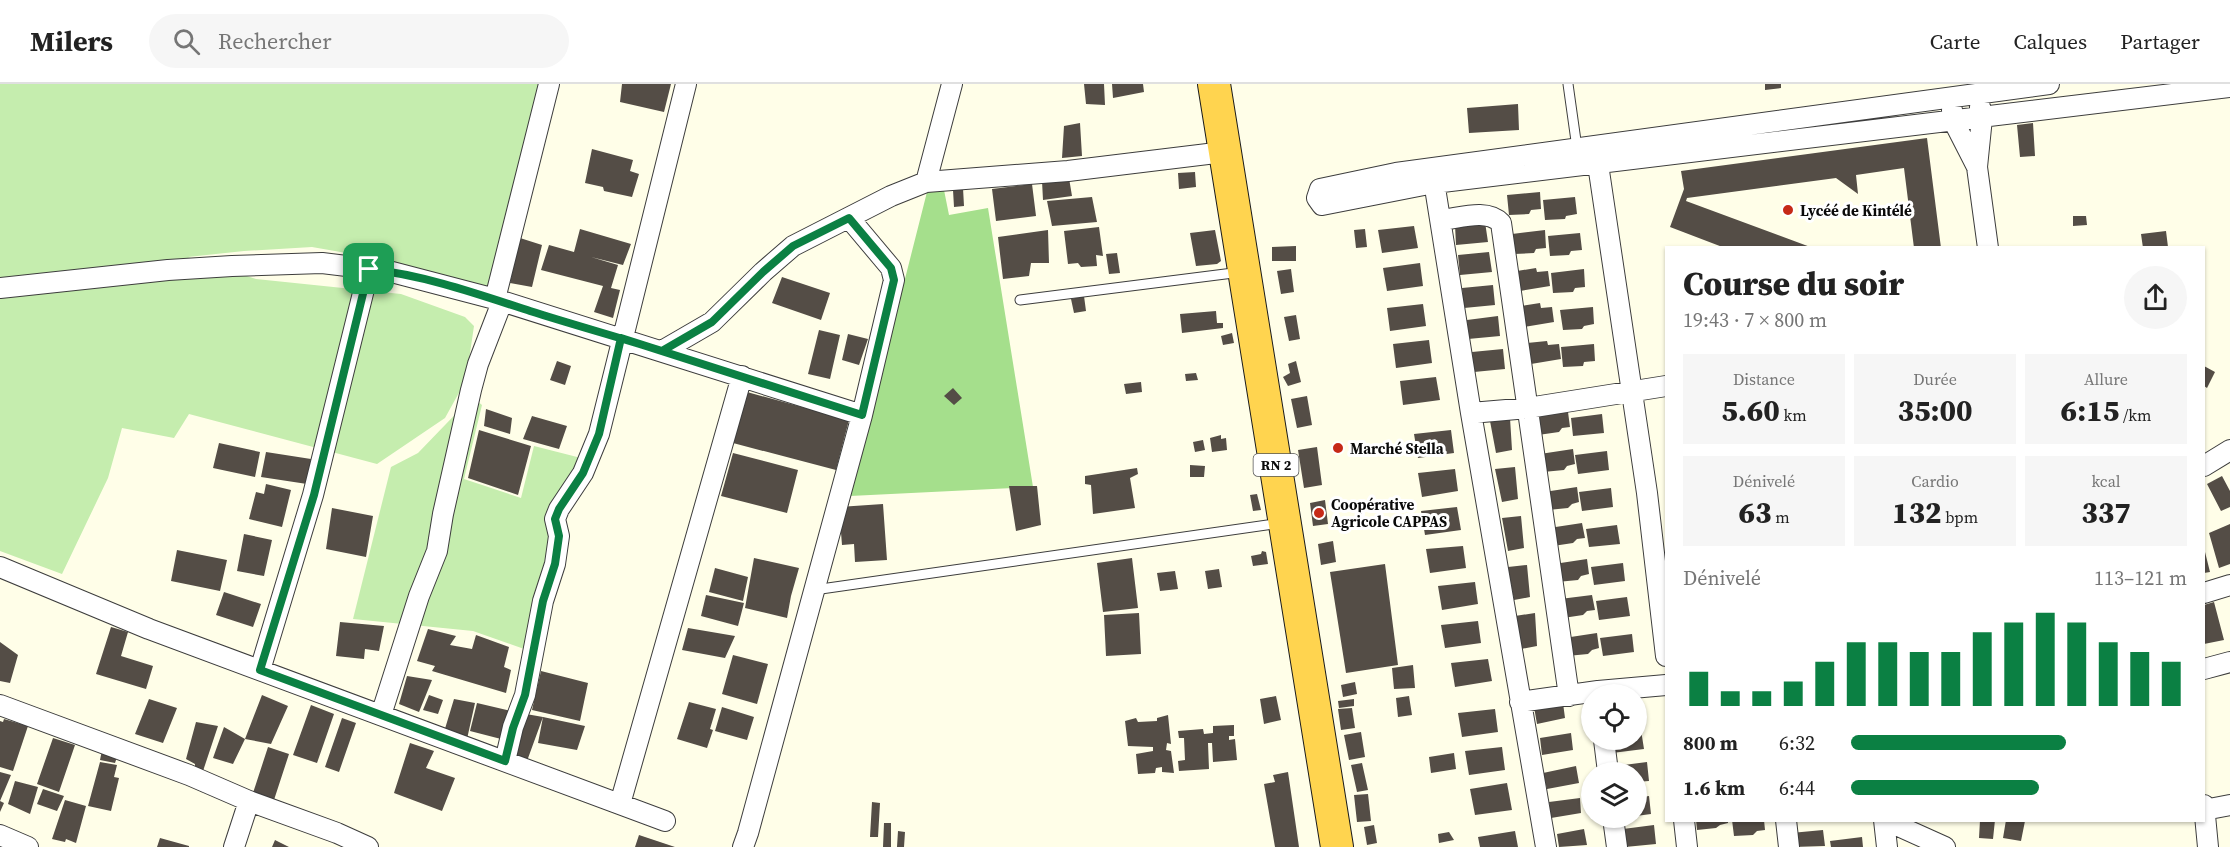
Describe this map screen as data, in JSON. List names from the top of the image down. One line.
{"streets":{"highway":["RN 2"]},"places":["Lycéé de Kintélé","Marché Stella","Coopérative Agricole CAPPAS"],"page":{"header":"Milers","search":"Rechercher","nav":["Carte","Calques","Partager"],"heading":["Course du soir","19:43 · 7 × 800 m"],"stats":[["Distance","5.60 km"],["Durée","35:00"],["Allure","6:15 /km"],["Dénivelé","63 m"],["Cardio","132 bpm"],["kcal","337"]],"chart":["Dénivelé","113–121 m"],"list":[{"name":"800 m","note":"6:32"},{"name":"1.6 km","note":"6:44"}]}}
